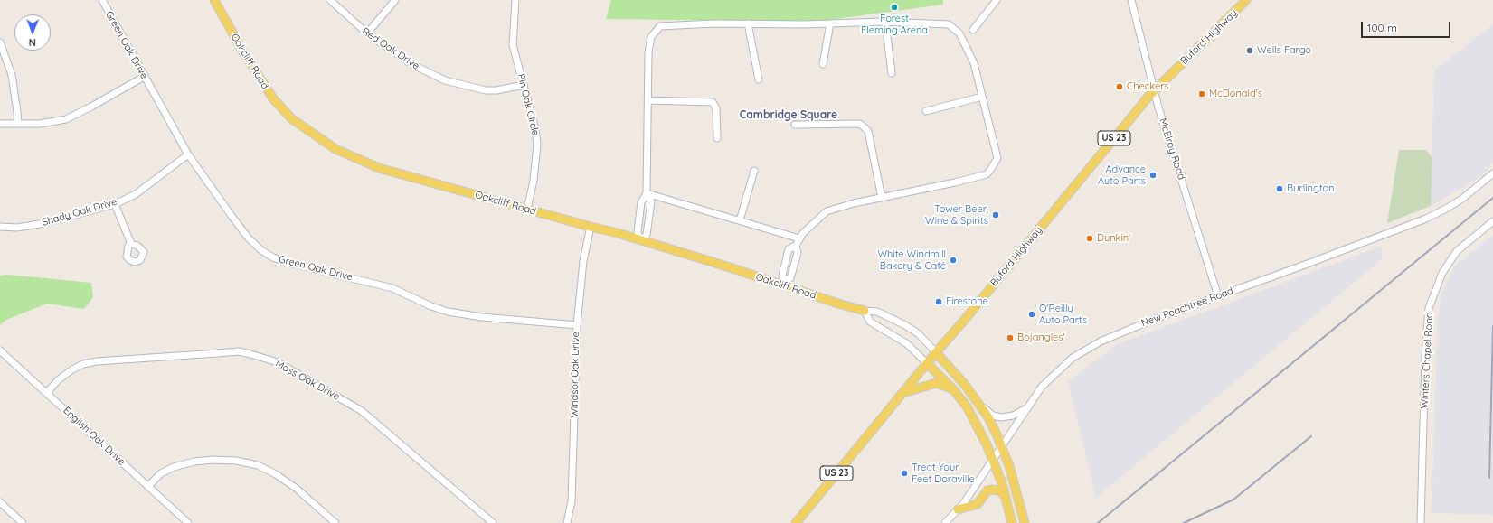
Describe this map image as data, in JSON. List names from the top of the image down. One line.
{"streets":{"main road":["Buford Highway","Oakcliff Road","US 23"],"street":["Green Oak Drive","Red Oak Drive","Pin Oak Circle","McElroy Road","Shady Oak Drive","New Peachtree Road","Winters Chapel Road","Windsor Oak Drive","Moss Oak Drive","English Oak Drive"]},"crossings":[["Buford Highway","Oakcliff Road"],["Buford Highway","McElroy Road"],["Green Oak Drive","Shady Oak Drive"],["Green Oak Drive","Windsor Oak Drive"],["Red Oak Drive","Pin Oak Circle"],["Oakcliff Road","Pin Oak Circle"],["Oakcliff Road","New Peachtree Road"],["Oakcliff Road","Windsor Oak Drive"],["McElroy Road","New Peachtree Road"],["Moss Oak Drive","English Oak Drive"]],"districts":["Cambridge Square"],"places":["Forest Fleming Arena","Wells Fargo","Checkers","McDonald's","Advance Auto Parts","Burlington","Tower Beer, Wine & Spirits","Dunkin'","White Windmill Bakery & Café","Firestone","O'Reilly Auto Parts","Bojangles'","Treat Your Feet Doraville"],"scale_bar":"100 m","north":"bottom"}
